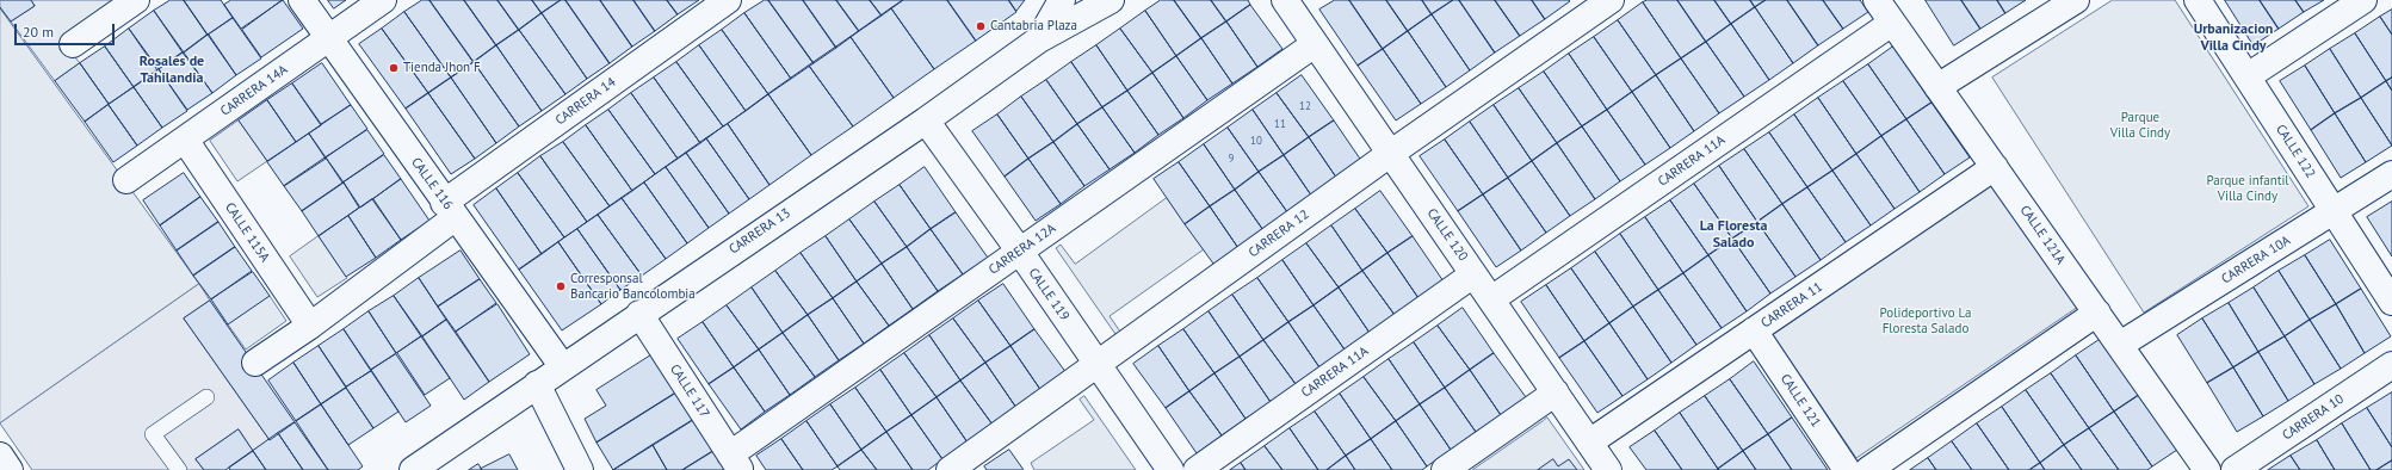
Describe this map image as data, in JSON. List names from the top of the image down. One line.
{"streets":{"street":["CARRERA 14A","CARRERA 14","CALLE 122","CARRERA 11A","CALLE 116","CARRERA 13","CALLE 115A","CARRERA 12","CALLE 120","CALLE 121A","CARRERA 12A","CARRERA 10A","CALLE 119","CARRERA 11","CALLE 117","CALLE 121","CARRERA 10"]},"crossings":[["CARRERA 14A","CALLE 116"],["CARRERA 14A","CALLE 115A"],["CARRERA 14","CALLE 116"],["CARRERA 14","CALLE 115A"],["CALLE 122","CARRERA 10A"],["CARRERA 11A","CALLE 120"],["CARRERA 11A","CALLE 121A"],["CALLE 116","CARRERA 13"],["CARRERA 13","CALLE 119"],["CARRERA 13","CALLE 117"],["CARRERA 12","CALLE 120"],["CARRERA 12","CALLE 119"],["CALLE 120","CARRERA 12A"],["CALLE 120","CARRERA 11"],["CALLE 121A","CARRERA 10A"],["CALLE 121A","CARRERA 11"],["CARRERA 12A","CALLE 119"],["CARRERA 12A","CALLE 117"],["CARRERA 11","CALLE 121"]],"districts":["Urbanizacion Villa Cindy","Rosales de Tahilandia","La Floresta Salado"],"parks":["Parque Villa Cindy","Parque infantil Villa Cindy","Polideportivo La Floresta Salado"],"places":["Cantabria Plaza","Tienda Jhon F","Corresponsal Bancario Bancolombia"],"house_numbers":["12","11","10","9"],"scale_bar":"20 m"}
